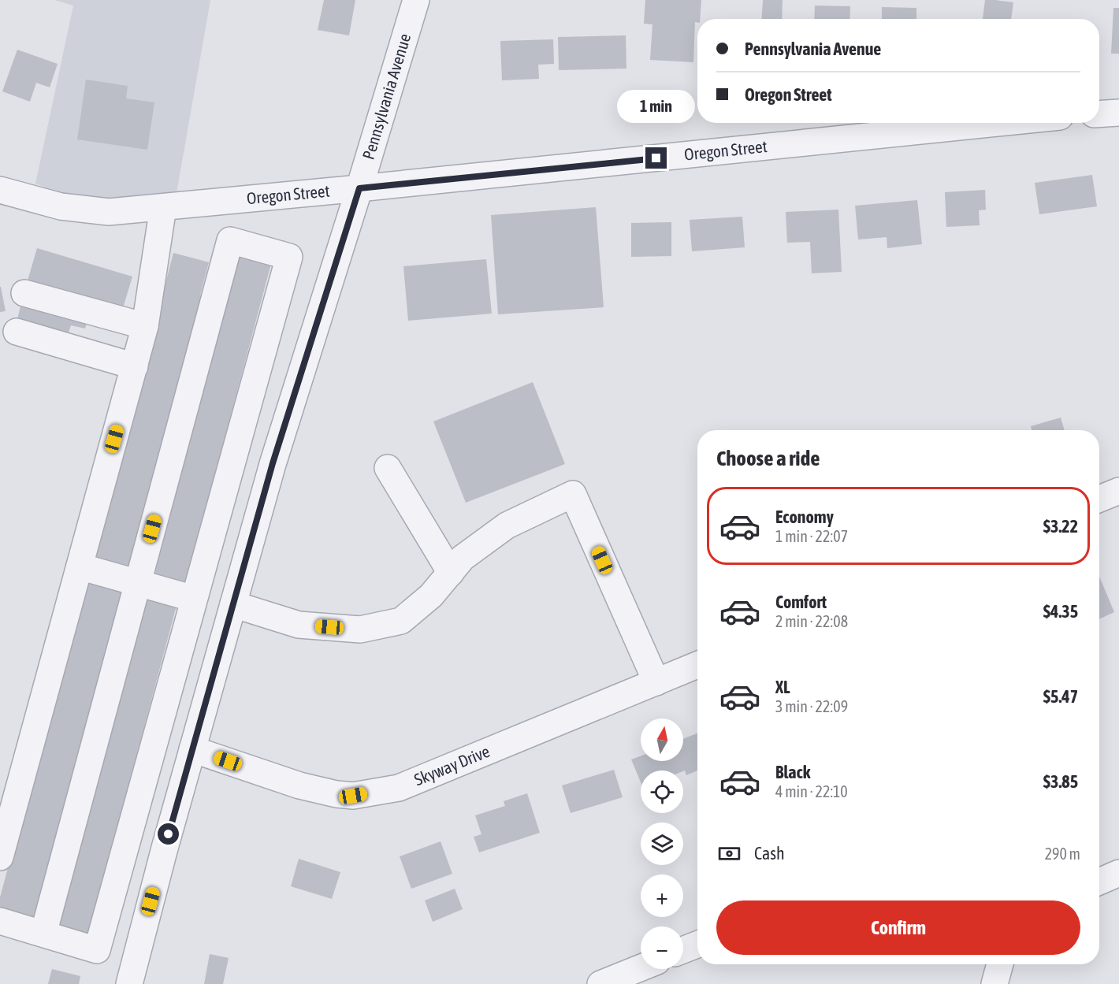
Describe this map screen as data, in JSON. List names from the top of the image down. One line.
{"streets":{"street":["Pennsylvania Avenue","Oregon Street","Skyway Drive"]},"crossings":[["Pennsylvania Avenue","Oregon Street"],["Pennsylvania Avenue","Skyway Drive"]],"north":"top","page":{"banner":["Pennsylvania Avenue","Oregon Street"],"bubble":"1 min","heading":"Choose a ride","list":[{"name":"Economy","note":"1 min · 22:07","value":"$3.22"},{"name":"Comfort","note":"2 min · 22:08","value":"$4.35"},{"name":"XL","note":"3 min · 22:09","value":"$5.47"},{"name":"Black","note":"4 min · 22:10","value":"$3.85"}],"map_buttons":["+","−"],"pay":["Cash","290 m"],"buttons":"Confirm"}}
